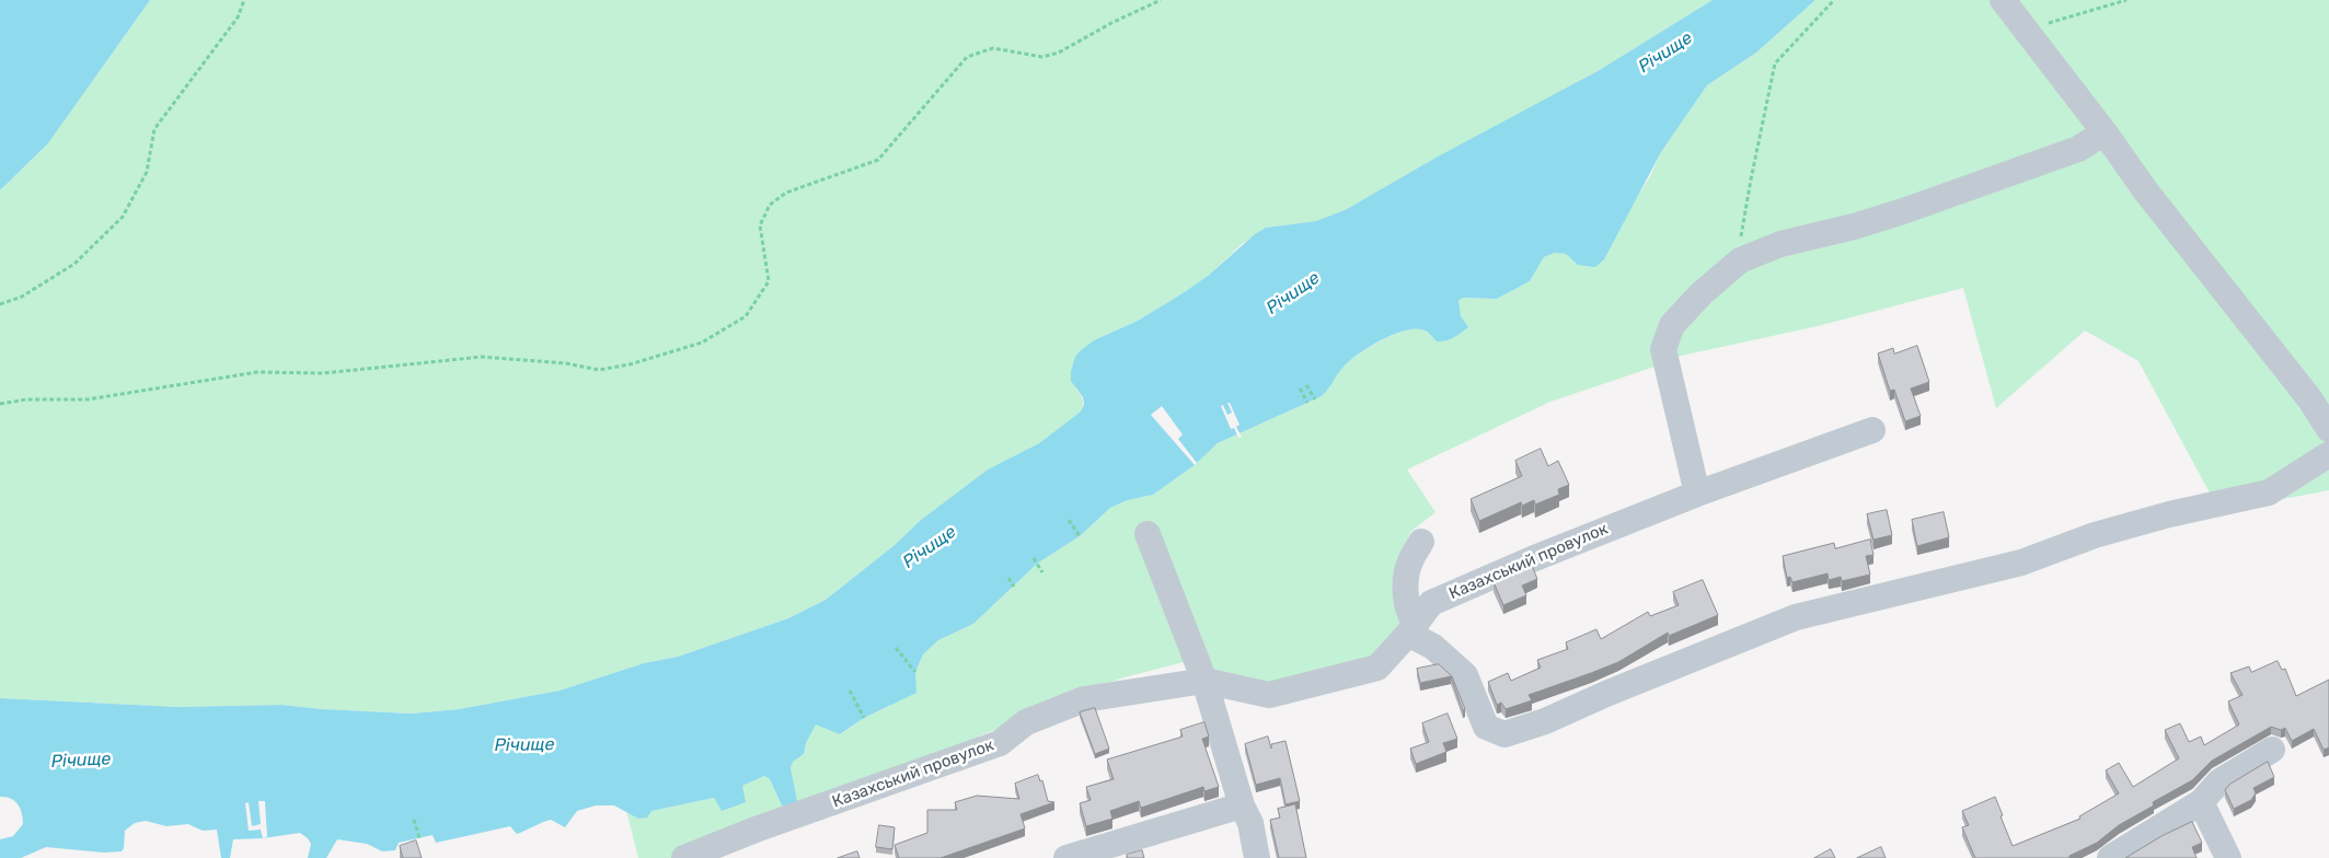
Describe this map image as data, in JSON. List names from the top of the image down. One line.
{"streets":{"street":["Казахський провулок"]},"water":["Річище"]}
